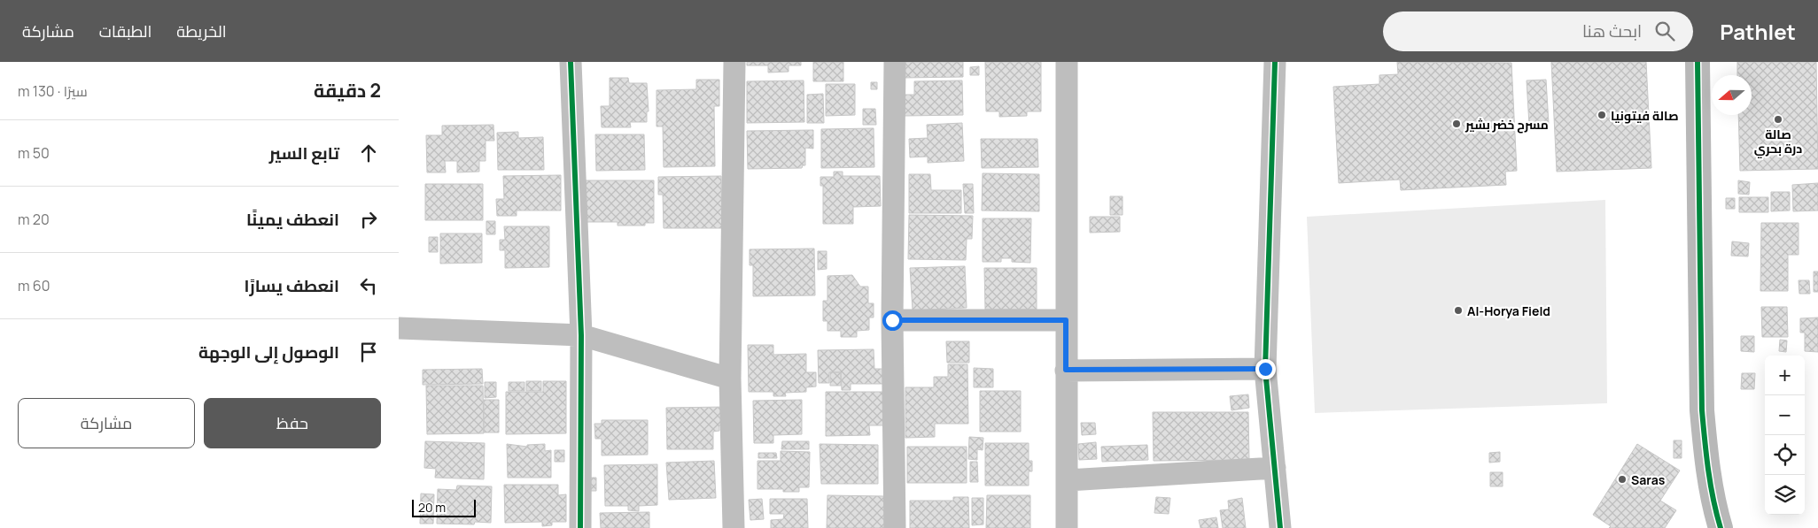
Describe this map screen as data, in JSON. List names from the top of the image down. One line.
{"places":["صالة فيتونيا","صالة درة بحري","مسرح خضر بشير","Al-Horya Field","Saras"],"scale_bar":"20 m","north":"left","page":{"header":"Pathlet","search":"ابحث هنا","nav":["الخريطة","الطبقات","مشاركة"],"heading":["2 دقيقة","سيرًا · 130 m"],"list":[["تابع السير","50 m"],["انعطف يمينًا","20 m"],["انعطف يسارًا","60 m"],"الوصول إلى الوجهة"],"map_buttons":["+","−"],"buttons":["حفظ","مشاركة"],"scale":"20 m"}}
